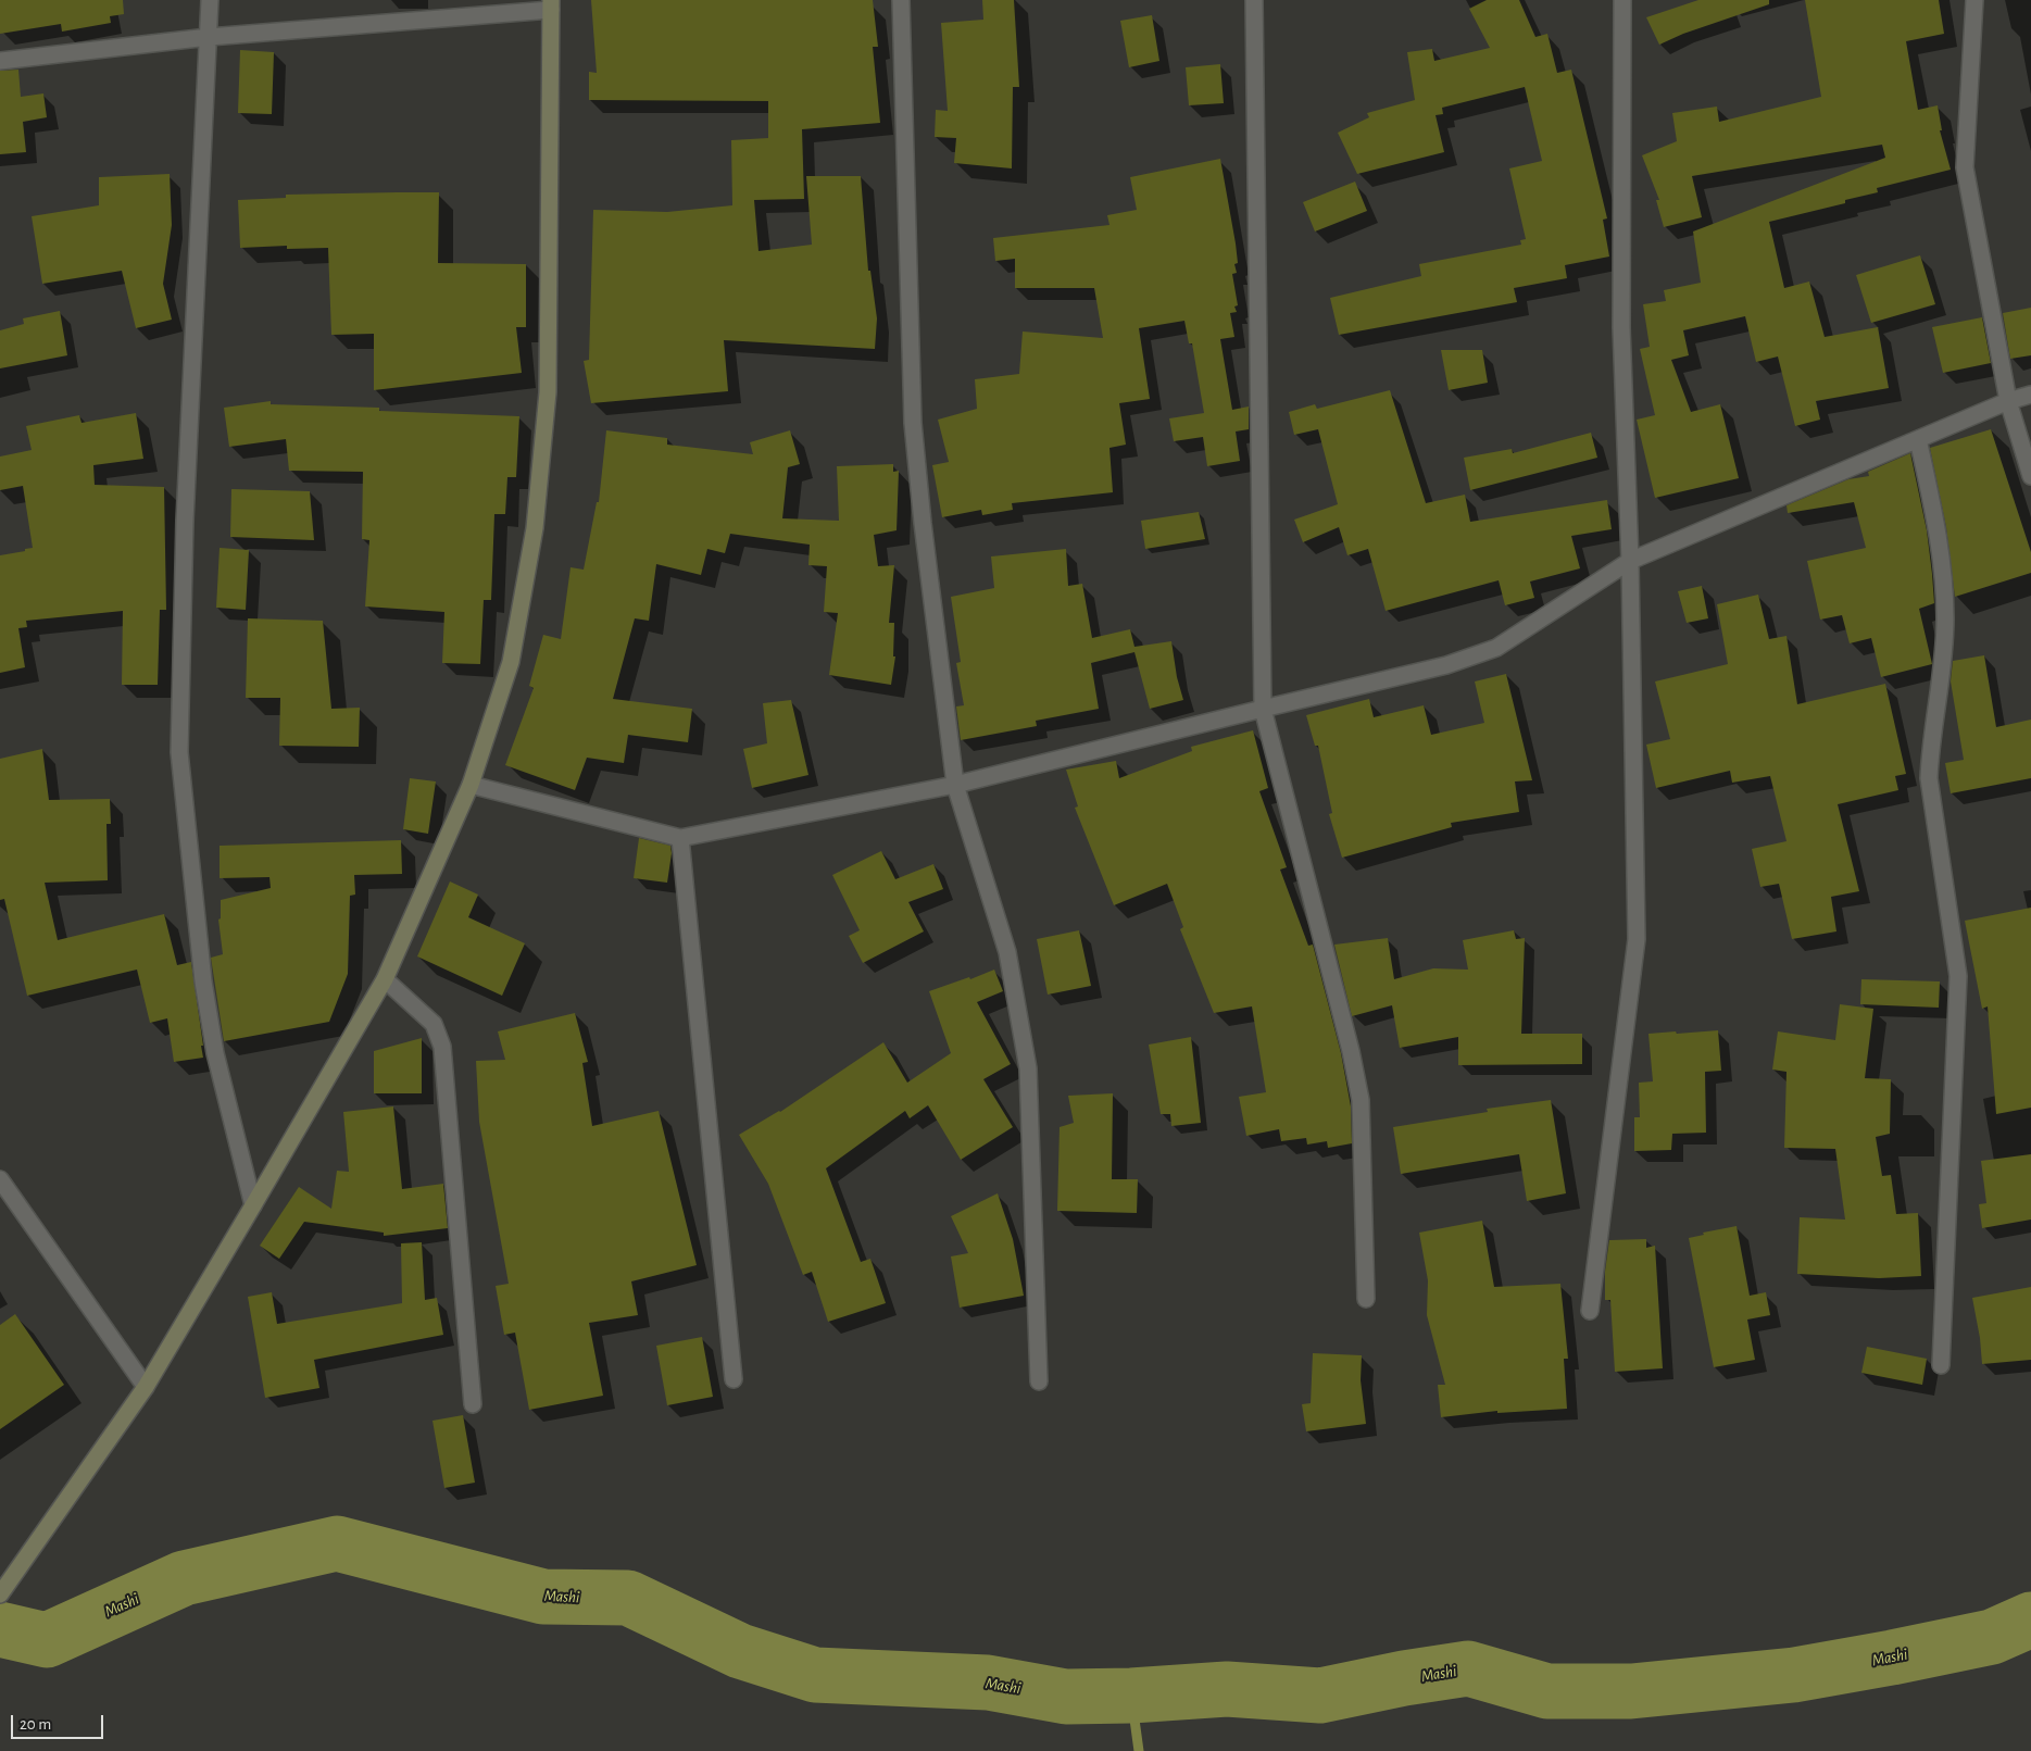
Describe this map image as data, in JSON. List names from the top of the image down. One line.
{"water":["Mashi"],"scale_bar":"20 m"}
